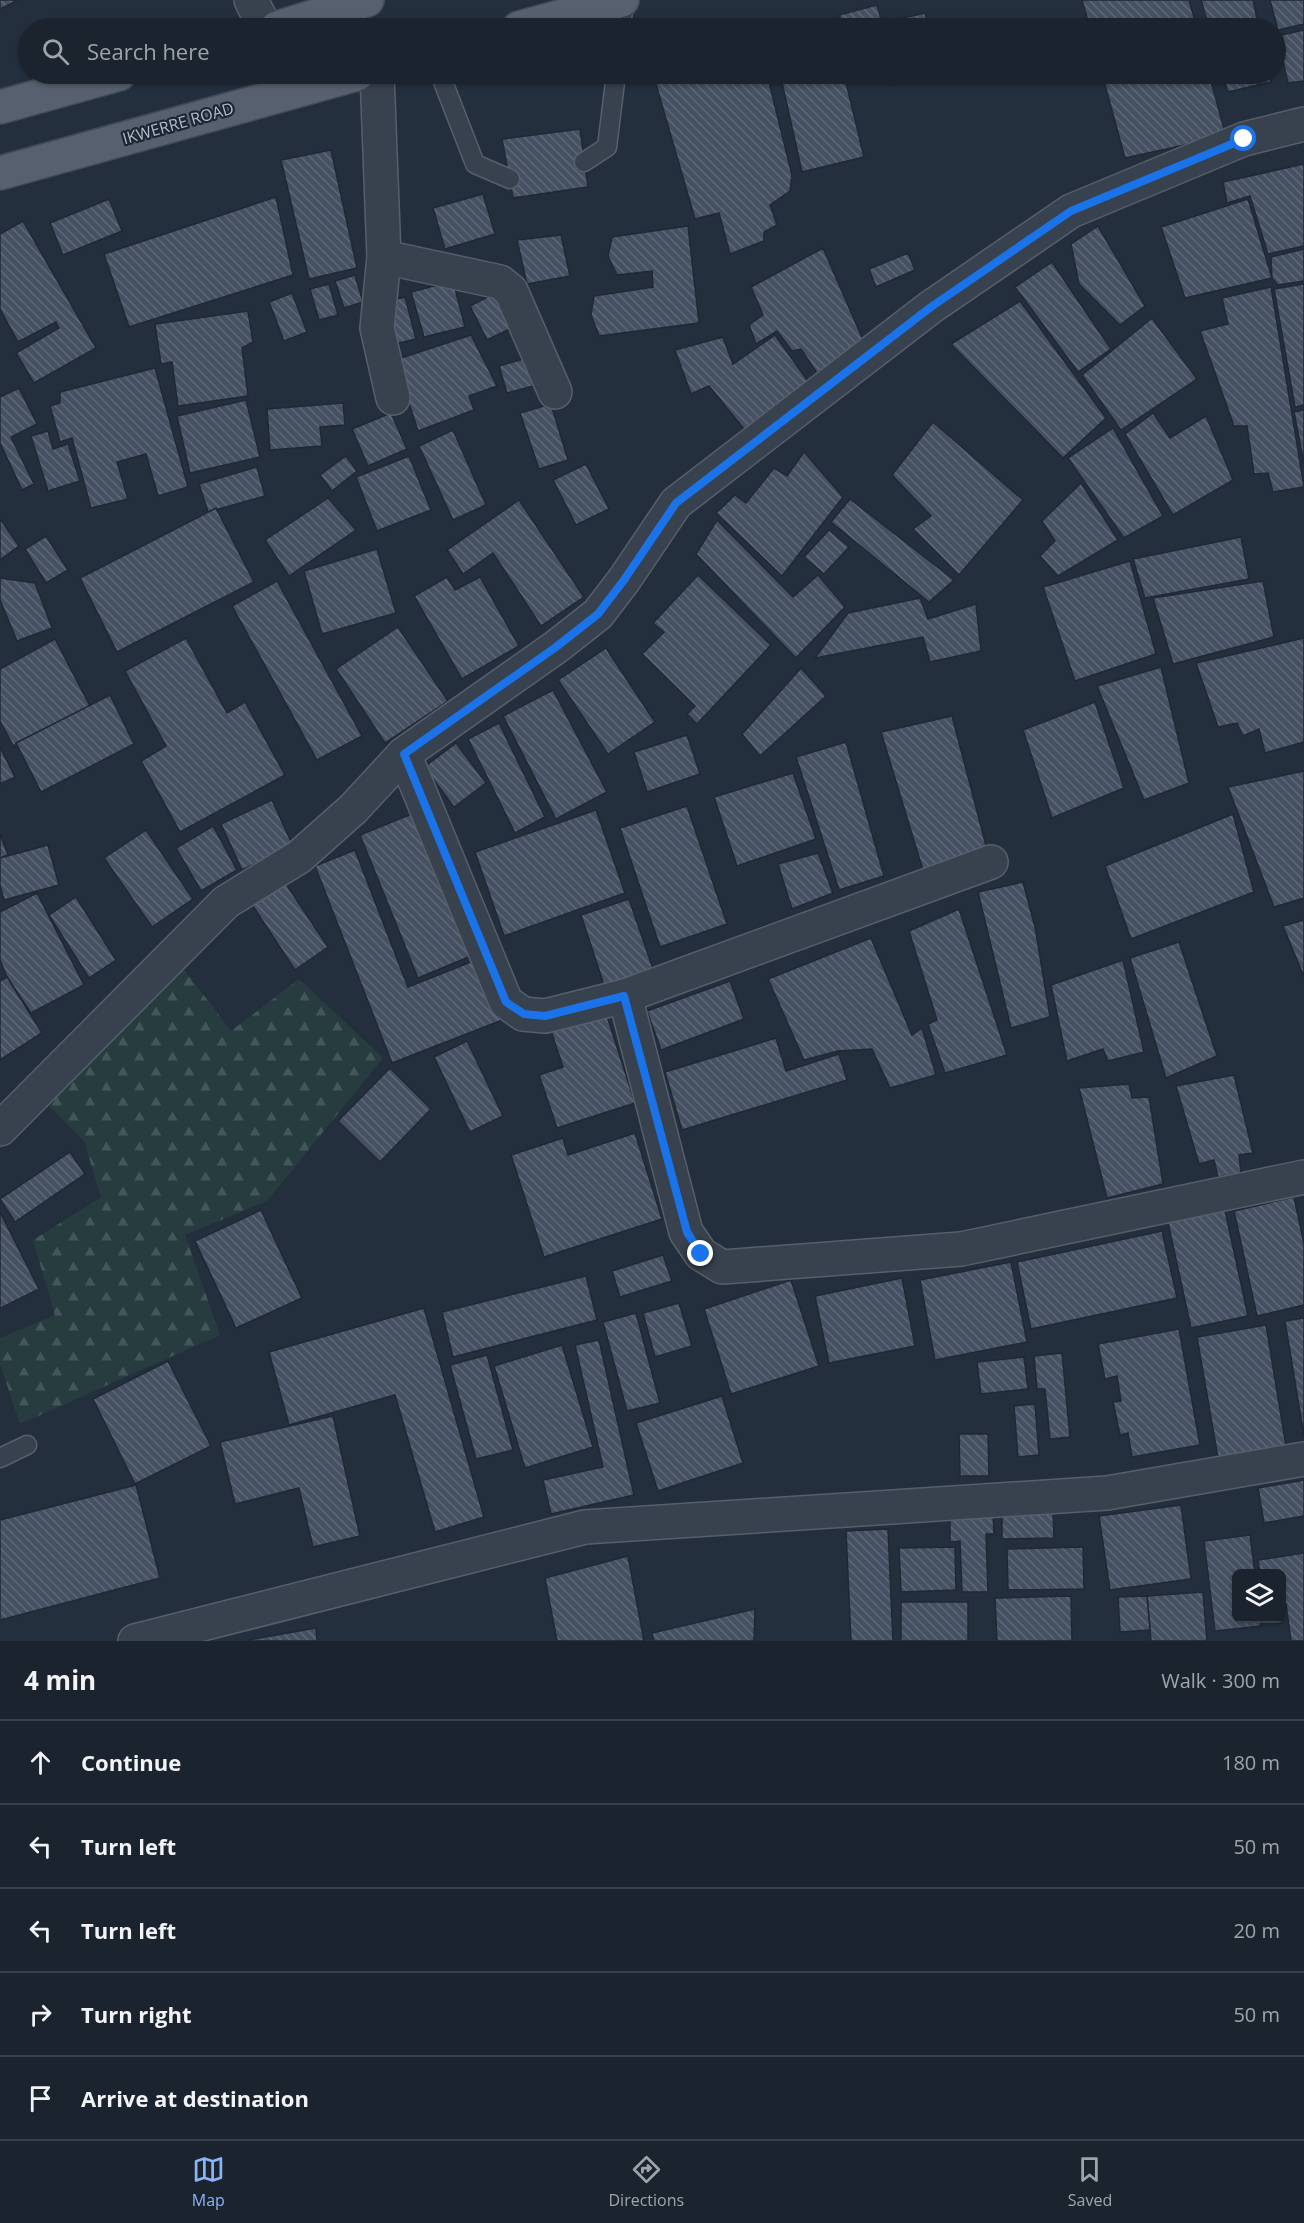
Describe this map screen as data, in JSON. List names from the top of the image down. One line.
{"streets":{"main road":["IKWERRE ROAD"]},"page":{"search":"Search here","heading":["4 min","Walk · 300 m"],"list":[["Continue","180 m"],["Turn left","50 m"],["Turn left","20 m"],["Turn right","50 m"],"Arrive at destination"],"nav":["Map","Directions","Saved"]}}
